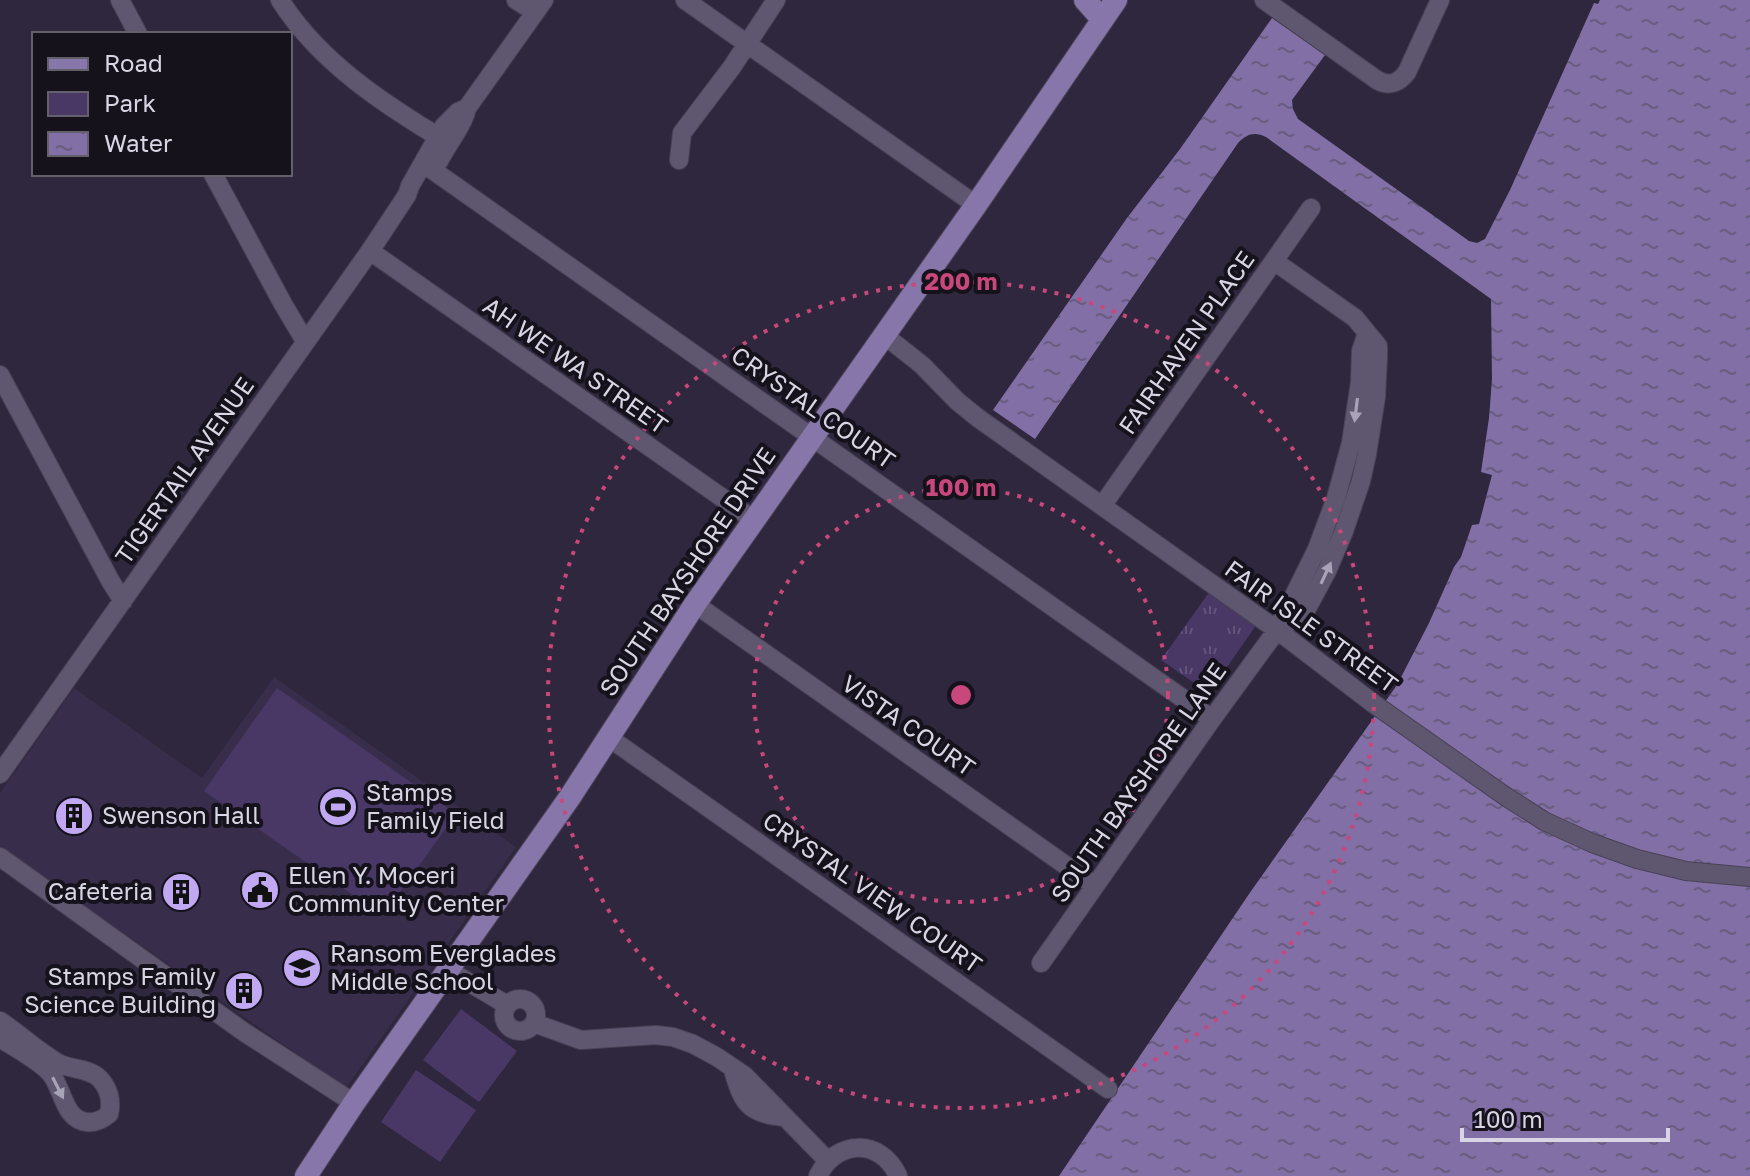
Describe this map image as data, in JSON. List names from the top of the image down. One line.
{"streets":{"main road":["SOUTH BAYSHORE DRIVE"],"street":["FAIRHAVEN PLACE","AH WE WA STREET","CRYSTAL COURT","TIGERTAIL AVENUE","FAIR ISLE STREET","VISTA COURT","SOUTH BAYSHORE LANE","CRYSTAL VIEW COURT"]},"crossings":[["FAIRHAVEN PLACE","FAIR ISLE STREET"],["FAIRHAVEN PLACE","SOUTH BAYSHORE LANE"],["AH WE WA STREET","TIGERTAIL AVENUE"],["AH WE WA STREET","SOUTH BAYSHORE DRIVE"],["CRYSTAL COURT","TIGERTAIL AVENUE"],["CRYSTAL COURT","SOUTH BAYSHORE DRIVE"],["CRYSTAL COURT","SOUTH BAYSHORE LANE"],["SOUTH BAYSHORE DRIVE","FAIR ISLE STREET"],["SOUTH BAYSHORE DRIVE","VISTA COURT"],["SOUTH BAYSHORE DRIVE","CRYSTAL VIEW COURT"],["FAIR ISLE STREET","SOUTH BAYSHORE LANE"],["VISTA COURT","SOUTH BAYSHORE LANE"]],"places":{"sports":["Stamps Family Field"],"building":["Swenson Hall","Cafeteria","Stamps Family Science Building"],"public building":["Ellen Y. Moceri Community Center"],"school or university":["Ransom Everglades Middle School"]},"legend":["Road","Park","Water"],"scale_bar":"100 m","rings":["200 m","100 m"]}
